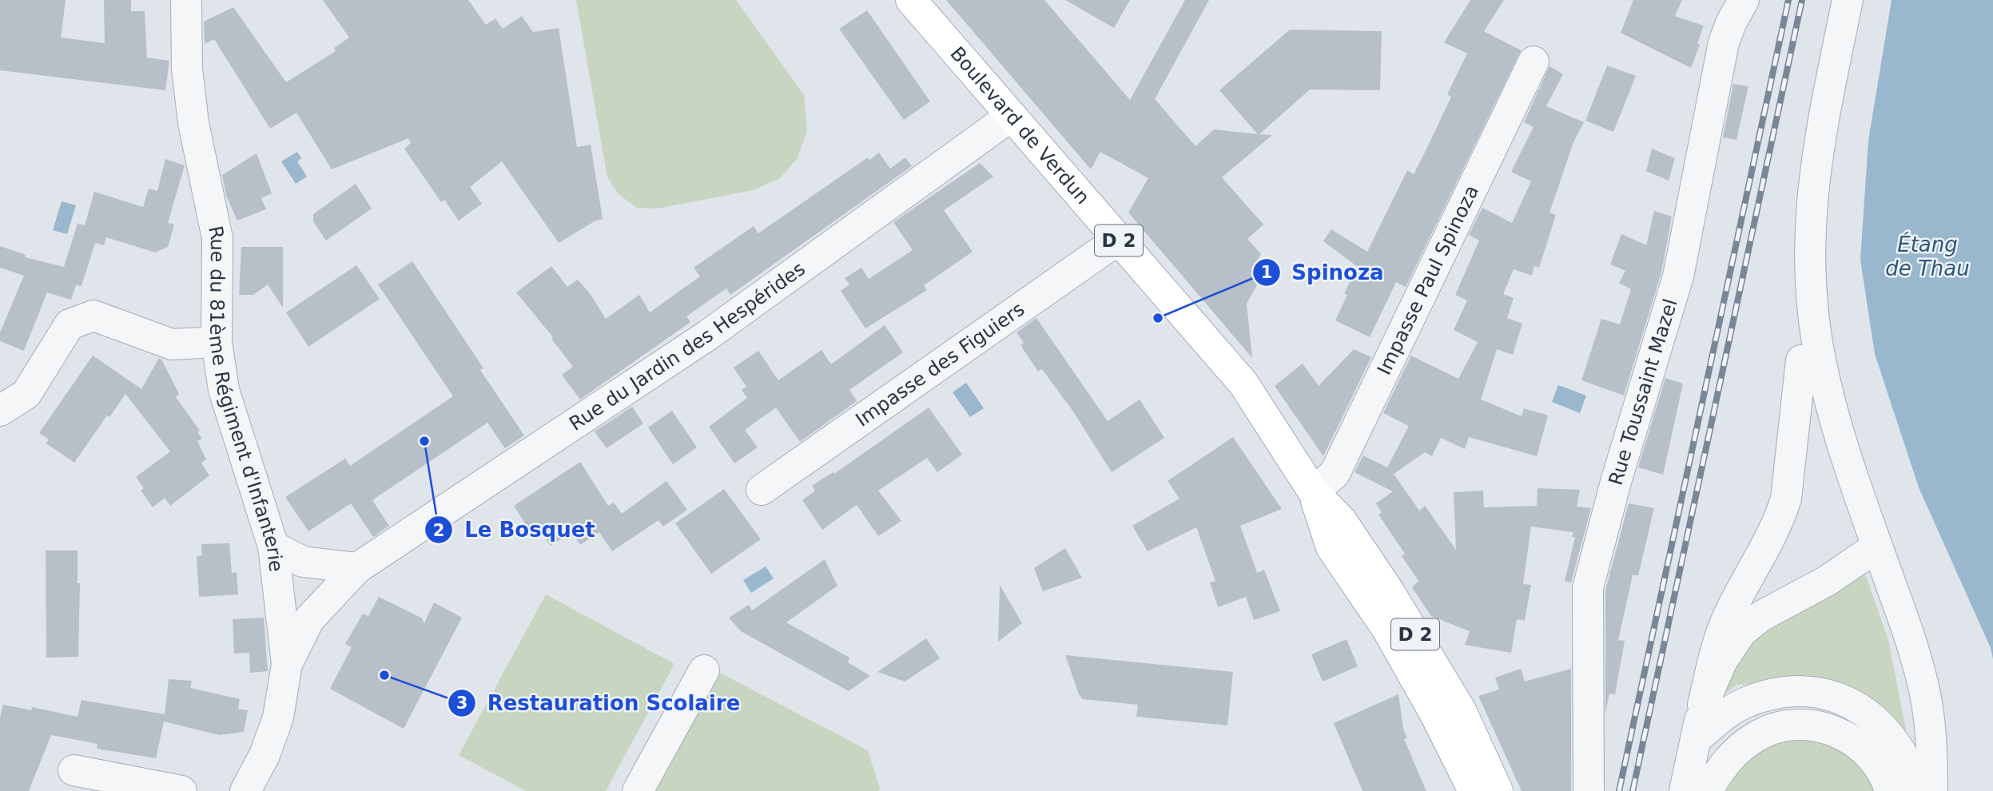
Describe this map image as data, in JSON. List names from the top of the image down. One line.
{"streets":{"main road":["Boulevard de Verdun","D 2"],"street":["Impasse Paul Spinoza","Rue du Jardin des Hespérides","Impasse des Figuiers","Rue Toussaint Mazel","Rue du 81ème Régiment d'Infanterie"]},"crossings":[["Boulevard de Verdun","Impasse Paul Spinoza"],["Boulevard de Verdun","Rue du Jardin des Hespérides"],["Boulevard de Verdun","Impasse des Figuiers"],["Rue du Jardin des Hespérides","Rue du 81ème Régiment d'Infanterie"]],"water":["Étang de Thau"],"places":["Spinoza","Le Bosquet","Restauration Scolaire"]}
